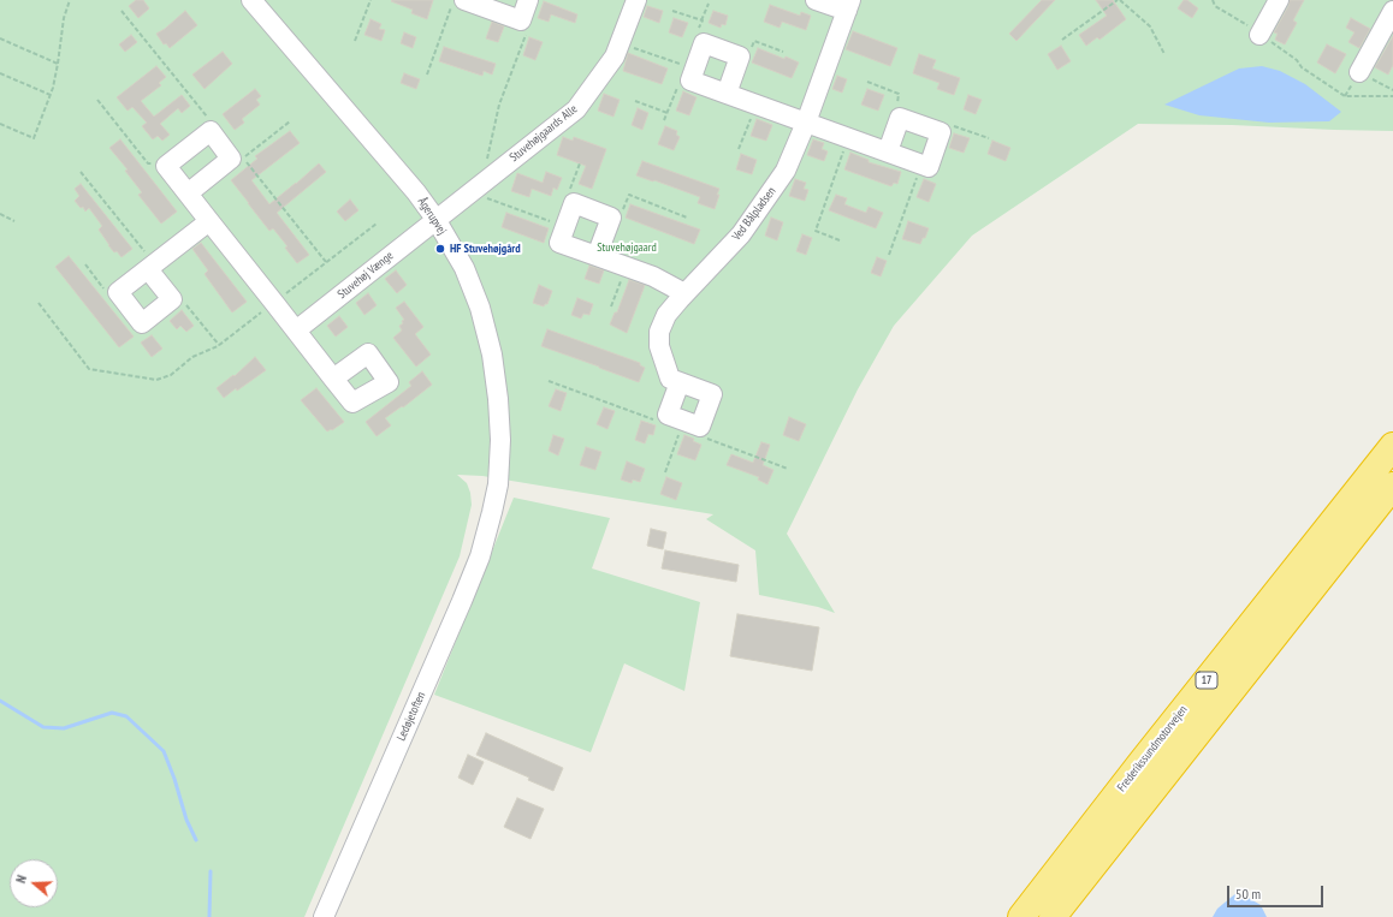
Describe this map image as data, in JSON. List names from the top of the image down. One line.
{"streets":{"highway":["17","Frederikssundmotorvejen"],"street":["Stuvehøjgaards Alle","Ved Bålpladsen","Ågerupvej","Stuvehøj Vænge","Ledøjetoften"]},"crossings":[["Stuvehøjgaards Alle","Ågerupvej"],["Stuvehøjgaards Alle","Stuvehøj Vænge"],["Ågerupvej","Stuvehøj Vænge"],["Ågerupvej","Ledøjetoften"]],"parks":["Stuvehøjgaard"],"places":["HF Stuvehøjgård"],"scale_bar":"50 m","north":"left"}
